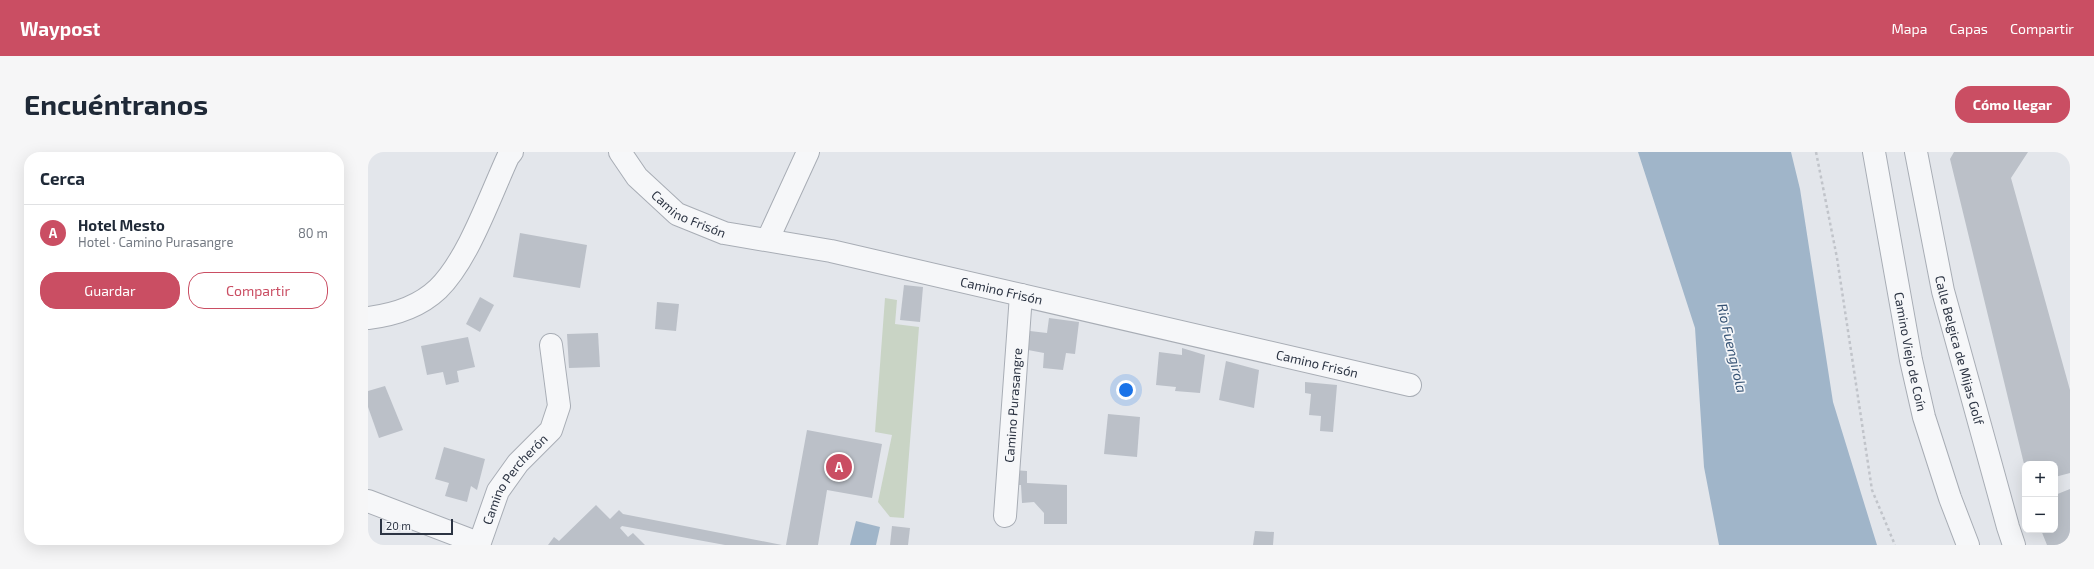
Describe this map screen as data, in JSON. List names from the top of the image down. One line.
{"streets":{"street":["Camino Frisón","Calle Belgica de Mijas Golf","Camino Viejo de Coín","Camino Purasangre","Camino Percherón"]},"crossings":[["Camino Frisón","Camino Purasangre"]],"water":["Rio Fuengirola"],"scale_bar":"20 m","page":{"header":"Waypost","nav":["Mapa","Capas","Compartir"],"buttons":["Cómo llegar",["Guardar","Compartir"]],"title":"Encuéntranos","heading":"Cerca","list":[{"mark":"A","name":"Hotel Mesto","note":"Hotel · Camino Purasangre","value":"80 m"}],"pins":"A","map_buttons":["+","−"],"scale":"20 m"}}
